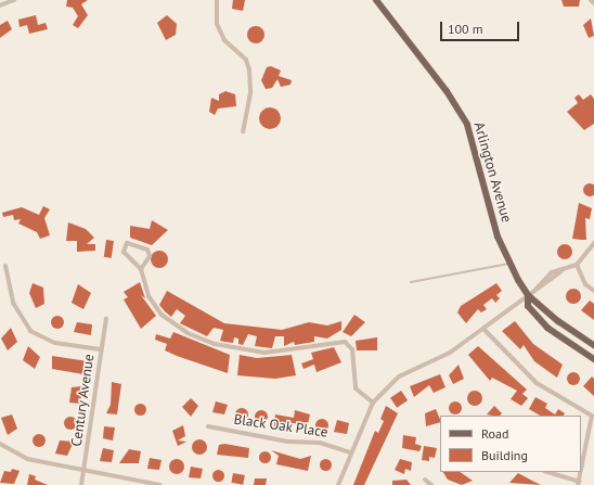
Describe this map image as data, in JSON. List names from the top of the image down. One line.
{"streets":{"main road":["Arlington Avenue"],"street":["Century Avenue","Black Oak Place"]},"legend":["Road","Building"],"scale_bar":"100 m"}
